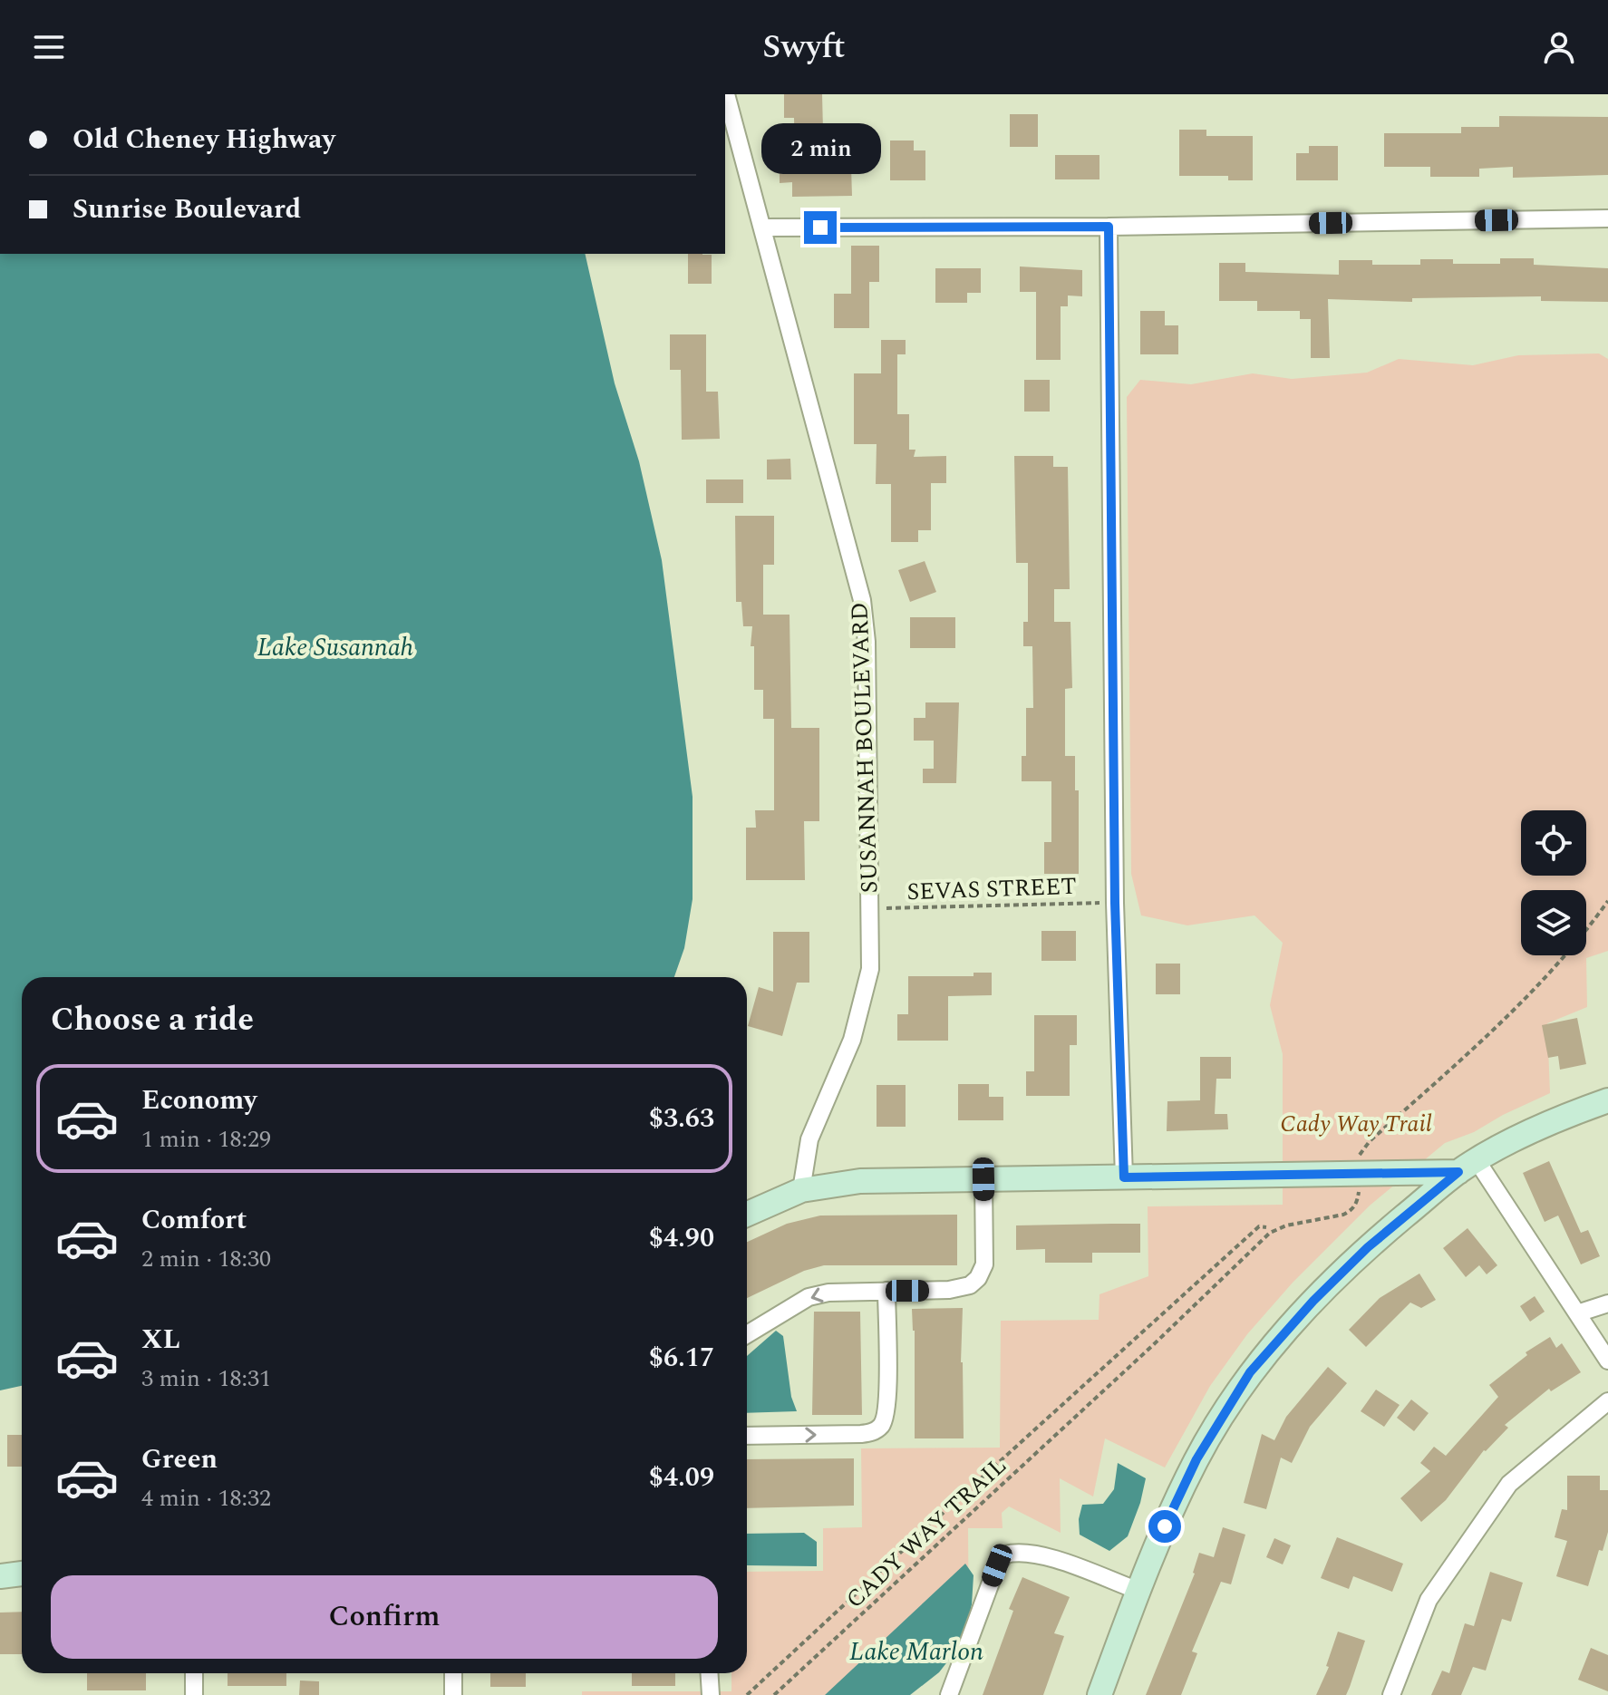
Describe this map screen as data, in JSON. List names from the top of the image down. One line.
{"streets":{"street":["SUSANNAH BOULEVARD"],"path":["SEVAS STREET","CADY WAY TRAIL"]},"crossings":[["SUSANNAH BOULEVARD","SEVAS STREET"]],"water":["Lake Susannah","Lake Marlon"],"parks":["Cady Way Trail"],"page":{"header":"Swyft","banner":["Old Cheney Highway","Sunrise Boulevard"],"bubble":"2 min","heading":"Choose a ride","list":[{"name":"Economy","note":"1 min · 18:29","value":"$3.63"},{"name":"Comfort","note":"2 min · 18:30","value":"$4.90"},{"name":"XL","note":"3 min · 18:31","value":"$6.17"},{"name":"Green","note":"4 min · 18:32","value":"$4.09"}],"buttons":"Confirm"}}
